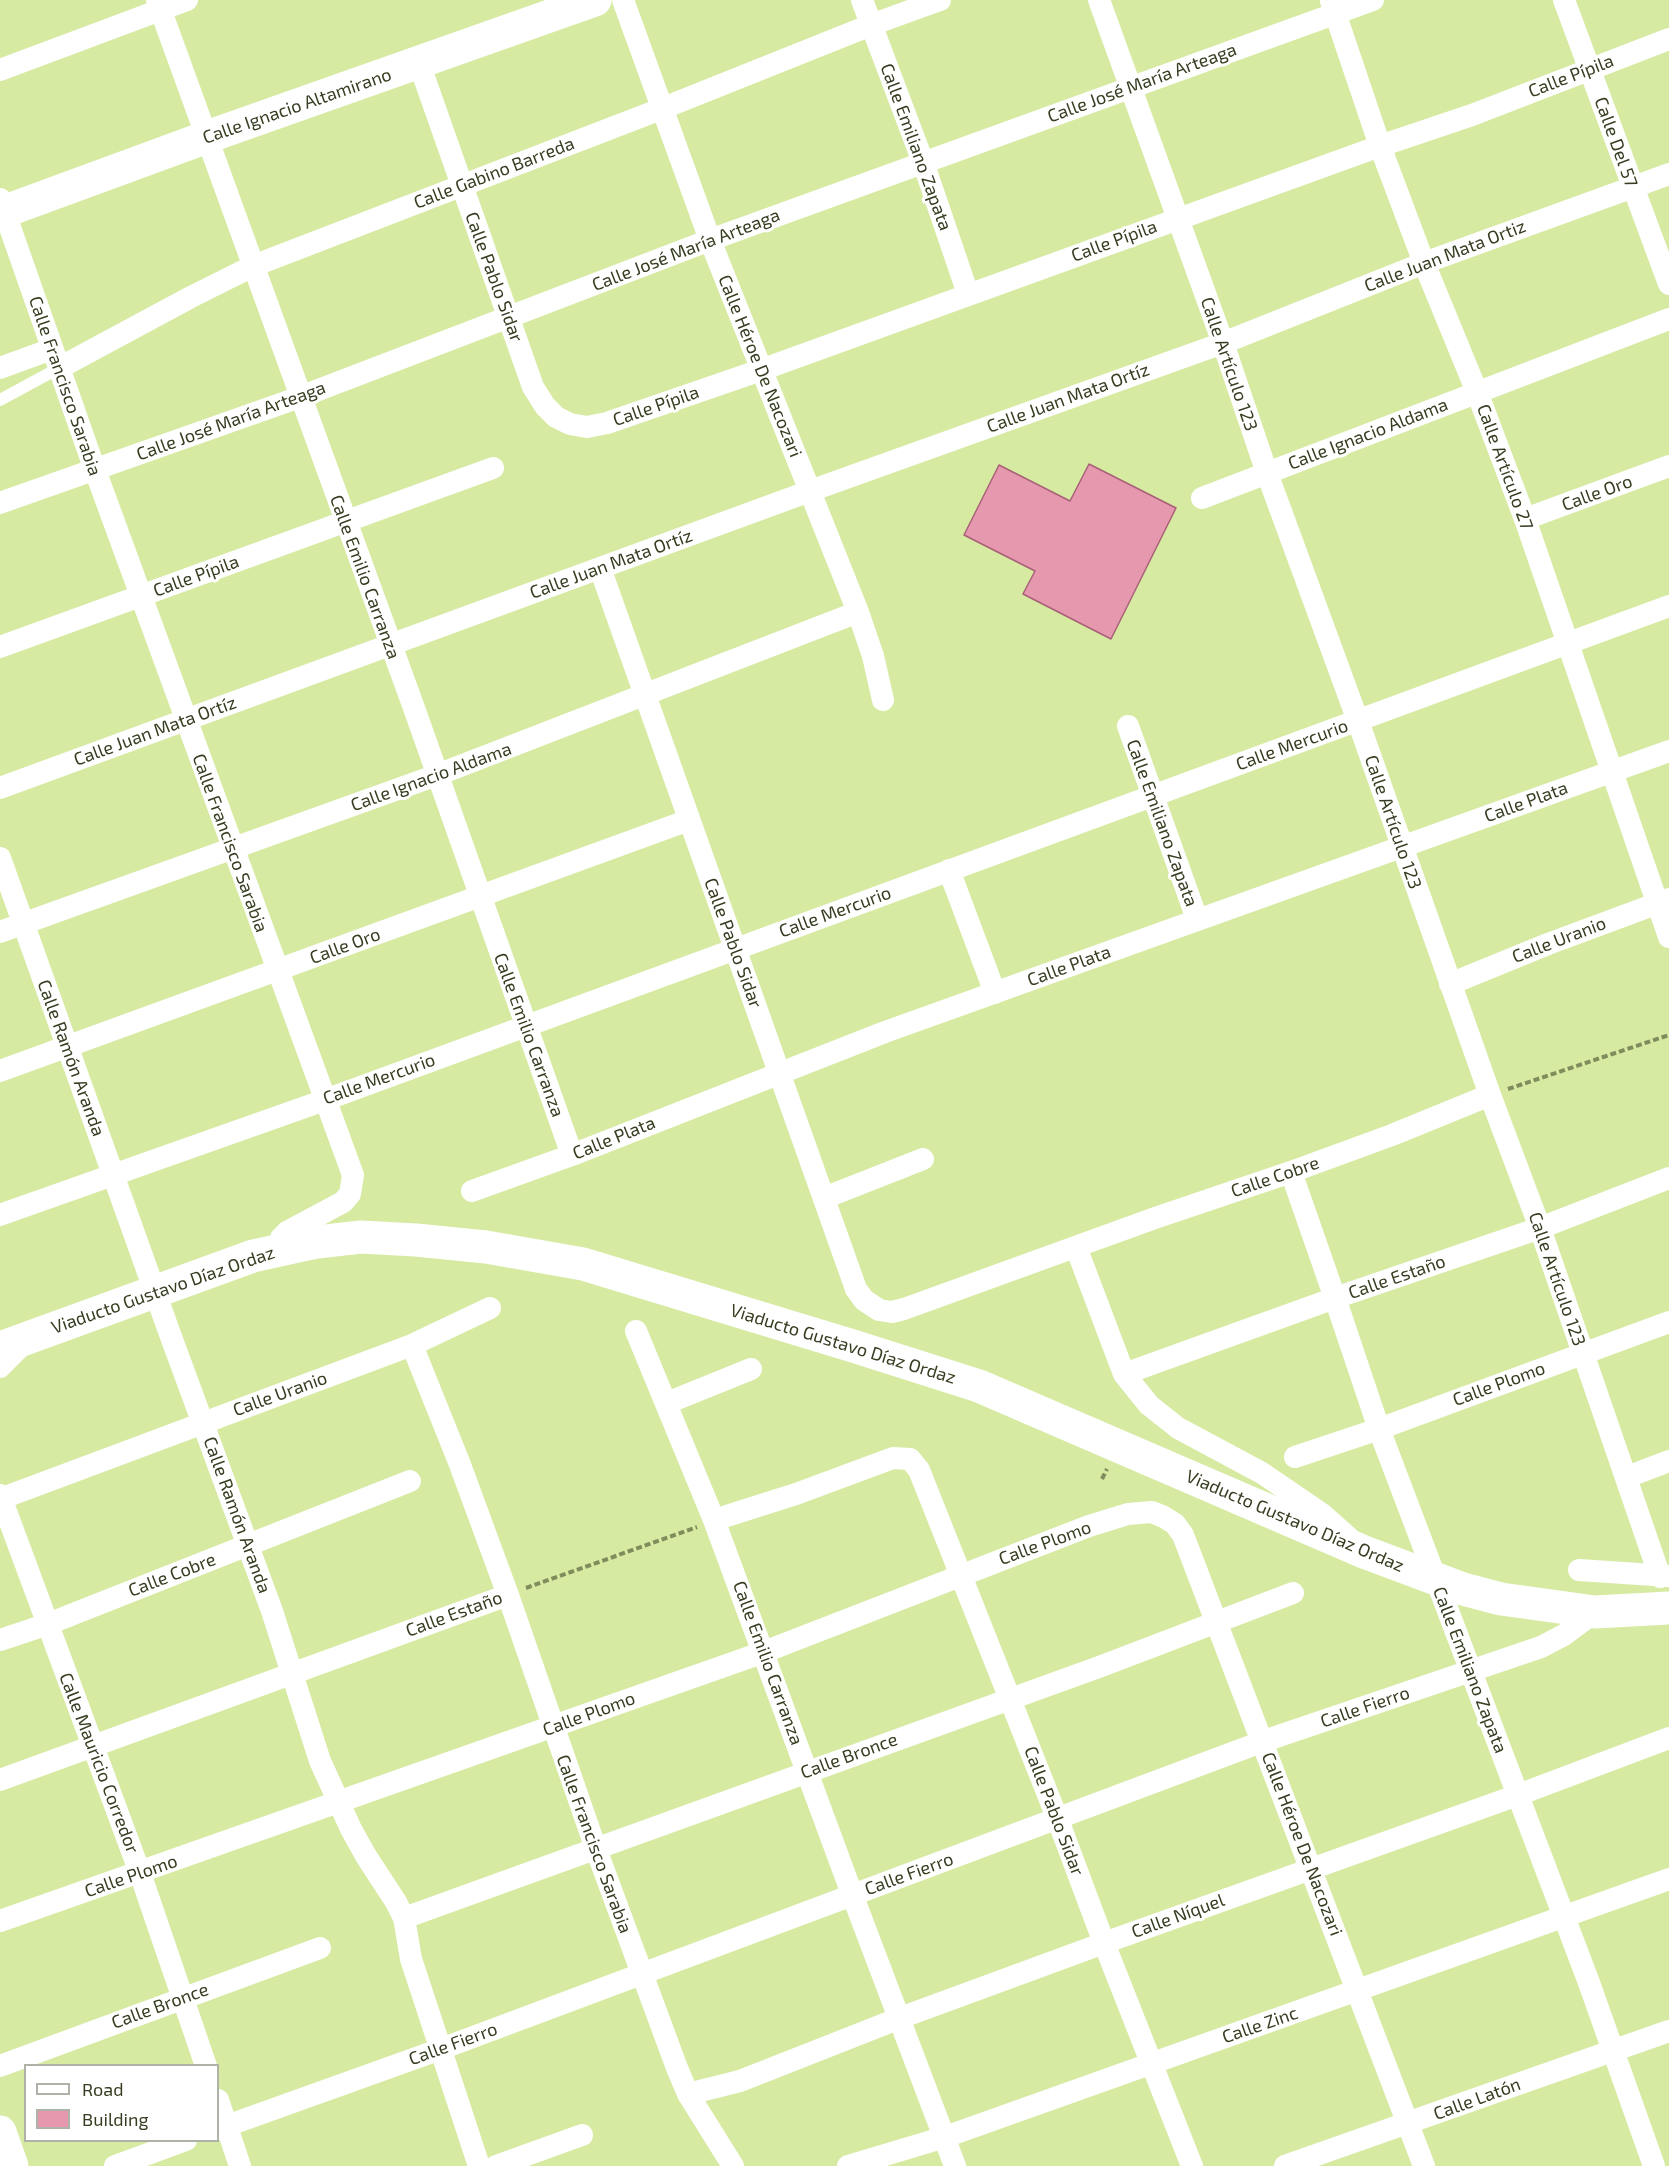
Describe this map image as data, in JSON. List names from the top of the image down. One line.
{"streets":{"main road":["Calle Ignacio Altamirano","Viaducto Gustavo Díaz Ordaz"],"street":["Calle Pípila","Calle José María Arteaga","Calle Del 57","Calle Emiliano Zapata","Calle Gabino Barreda","Calle Juan Mata Ortiz","Calle Pablo Sidar","Calle Artículo 123","Calle Héroe De Nacozari","Calle Francisco Sarabia","Calle Juan Mata Ortíz","Calle Ignacio Aldama","Calle Artículo 27","Calle Oro","Calle Emilio Carranza","Calle Mercurio","Calle Plata","Calle Uranio","Calle Ramón Aranda","Calle Cobre","Calle Estaño","Calle Plomo","Calle Fierro","Calle Bronce","Calle Mauricio Corredor","Calle Níquel","Calle Zinc","Calle Latón"]},"crossings":[["Calle Pípila","Calle Del 57"],["Calle Pípila","Calle Emiliano Zapata"],["Calle Pípila","Calle Pablo Sidar"],["Calle Pípila","Calle Artículo 123"],["Calle Pípila","Calle Héroe De Nacozari"],["Calle Pípila","Calle Francisco Sarabia"],["Calle Pípila","Calle Artículo 27"],["Calle Pípila","Calle Emilio Carranza"],["Calle José María Arteaga","Calle Emiliano Zapata"],["Calle José María Arteaga","Calle Pablo Sidar"],["Calle José María Arteaga","Calle Artículo 123"],["Calle José María Arteaga","Calle Héroe De Nacozari"],["Calle José María Arteaga","Calle Francisco Sarabia"],["Calle José María Arteaga","Calle Artículo 27"],["Calle José María Arteaga","Calle Emilio Carranza"],["Calle Ignacio Altamirano","Calle Pablo Sidar"],["Calle Ignacio Altamirano","Calle Francisco Sarabia"],["Calle Ignacio Altamirano","Calle Emilio Carranza"],["Calle Del 57","Calle Juan Mata Ortiz"],["Calle Emiliano Zapata","Calle Gabino Barreda"],["Calle Emiliano Zapata","Calle Mercurio"],["Calle Emiliano Zapata","Calle Plata"],["Calle Emiliano Zapata","Calle Cobre"],["Calle Emiliano Zapata","Calle Estaño"],["Calle Emiliano Zapata","Calle Plomo"],["Calle Emiliano Zapata","Calle Fierro"],["Calle Emiliano Zapata","Calle Níquel"],["Calle Emiliano Zapata","Calle Zinc"],["Calle Emiliano Zapata","Calle Latón"],["Calle Gabino Barreda","Calle Pablo Sidar"],["Calle Gabino Barreda","Calle Héroe De Nacozari"],["Calle Gabino Barreda","Calle Francisco Sarabia"],["Calle Gabino Barreda","Calle Emilio Carranza"],["Calle Juan Mata Ortiz","Calle Artículo 123"],["Calle Juan Mata Ortiz","Calle Juan Mata Ortíz"],["Calle Juan Mata Ortiz","Calle Artículo 27"],["Calle Pablo Sidar","Calle Juan Mata Ortíz"],["Calle Pablo Sidar","Calle Ignacio Aldama"],["Calle Pablo Sidar","Calle Oro"],["Calle Pablo Sidar","Calle Emilio Carranza"],["Calle Pablo Sidar","Calle Mercurio"],["Calle Pablo Sidar","Calle Plata"],["Calle Pablo Sidar","Calle Cobre"],["Calle Pablo Sidar","Calle Estaño"],["Calle Pablo Sidar","Calle Plomo"],["Calle Pablo Sidar","Calle Fierro"],["Calle Pablo Sidar","Calle Bronce"],["Calle Pablo Sidar","Calle Níquel"],["Calle Pablo Sidar","Calle Zinc"],["Calle Artículo 123","Calle Juan Mata Ortíz"],["Calle Artículo 123","Calle Ignacio Aldama"],["Calle Artículo 123","Calle Mercurio"],["Calle Artículo 123","Calle Plata"],["Calle Artículo 123","Calle Uranio"],["Calle Artículo 123","Calle Cobre"],["Calle Artículo 123","Calle Estaño"],["Calle Artículo 123","Calle Plomo"],["Calle Héroe De Nacozari","Calle Juan Mata Ortíz"],["Calle Héroe De Nacozari","Calle Ignacio Aldama"],["Calle Héroe De Nacozari","Calle Plomo"],["Calle Héroe De Nacozari","Calle Fierro"],["Calle Héroe De Nacozari","Calle Bronce"],["Calle Héroe De Nacozari","Calle Níquel"],["Calle Héroe De Nacozari","Calle Zinc"],["Calle Héroe De Nacozari","Calle Latón"],["Calle Francisco Sarabia","Calle Juan Mata Ortíz"],["Calle Francisco Sarabia","Calle Ignacio Aldama"],["Calle Francisco Sarabia","Calle Oro"],["Calle Francisco Sarabia","Calle Mercurio"],["Calle Francisco Sarabia","Calle Uranio"],["Calle Francisco Sarabia","Calle Estaño"],["Calle Francisco Sarabia","Viaducto Gustavo Díaz Ordaz"],["Calle Francisco Sarabia","Calle Plomo"],["Calle Francisco Sarabia","Calle Fierro"],["Calle Francisco Sarabia","Calle Bronce"],["Calle Francisco Sarabia","Calle Níquel"],["Calle Juan Mata Ortíz","Calle Emilio Carranza"],["Calle Ignacio Aldama","Calle Artículo 27"],["Calle Ignacio Aldama","Calle Emilio Carranza"],["Calle Ignacio Aldama","Calle Ramón Aranda"],["Calle Artículo 27","Calle Oro"],["Calle Artículo 27","Calle Mercurio"],["Calle Artículo 27","Calle Plata"],["Calle Artículo 27","Calle Uranio"],["Calle Oro","Calle Emilio Carranza"],["Calle Oro","Calle Ramón Aranda"],["Calle Emilio Carranza","Calle Mercurio"],["Calle Emilio Carranza","Calle Plata"],["Calle Emilio Carranza","Calle Estaño"],["Calle Emilio Carranza","Calle Plomo"],["Calle Emilio Carranza","Calle Fierro"],["Calle Emilio Carranza","Calle Bronce"],["Calle Emilio Carranza","Calle Níquel"],["Calle Emilio Carranza","Calle Zinc"],["Calle Mercurio","Calle Ramón Aranda"],["Calle Uranio","Calle Ramón Aranda"],["Calle Uranio","Calle Mauricio Corredor"],["Calle Ramón Aranda","Calle Cobre"],["Calle Ramón Aranda","Calle Estaño"],["Calle Ramón Aranda","Calle Plomo"],["Calle Ramón Aranda","Calle Fierro"],["Calle Ramón Aranda","Calle Bronce"],["Calle Cobre","Calle Mauricio Corredor"],["Calle Estaño","Calle Mauricio Corredor"],["Viaducto Gustavo Díaz Ordaz","Calle Fierro"],["Calle Plomo","Calle Mauricio Corredor"],["Calle Bronce","Calle Mauricio Corredor"]],"legend":["Road","Building"]}
